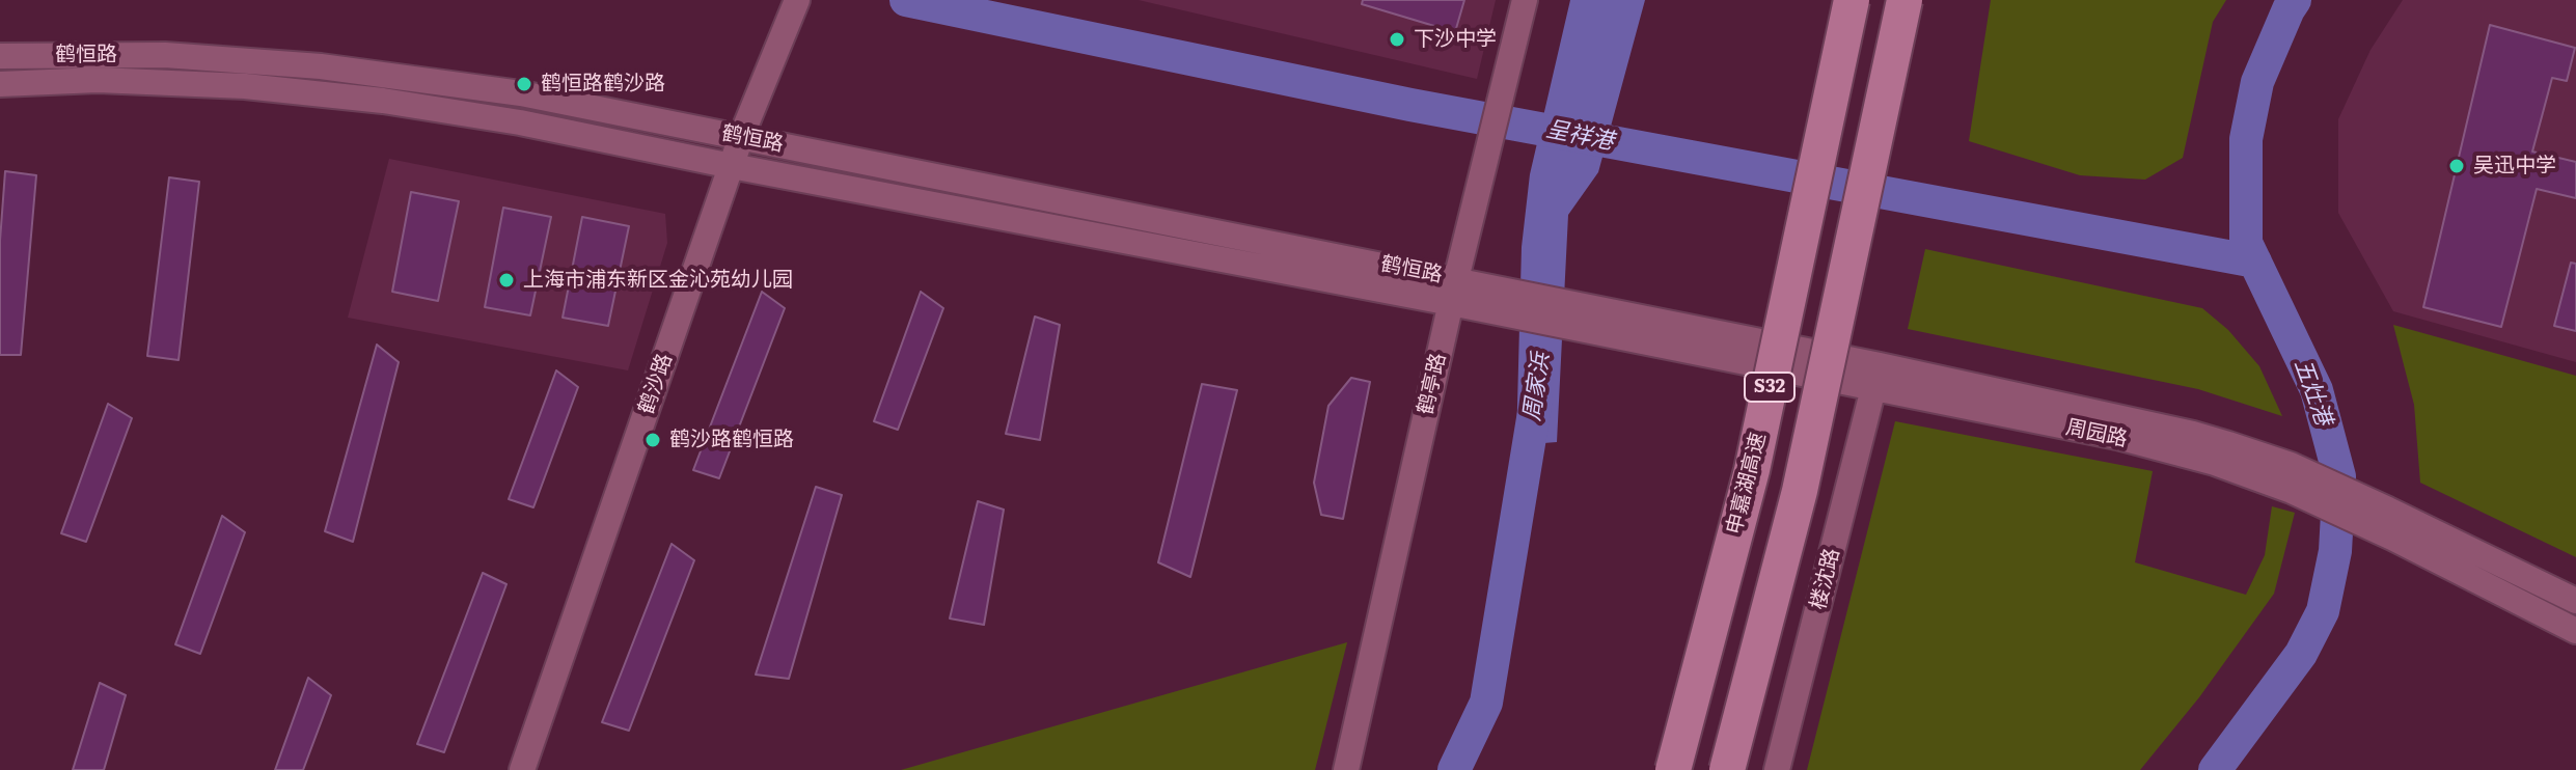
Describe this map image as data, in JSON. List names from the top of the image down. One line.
{"streets":{"highway":["S32","申嘉湖高速"],"street":["鹤恒路","鹤沙路","鹤亭路","周园路","楼沈路"]},"crossings":[["鹤恒路","鹤沙路"],["鹤恒路","鹤亭路"],["鹤恒路","周园路"],["周园路","楼沈路"]],"water":["呈祥港","周家浜","五灶港"],"places":["下沙中学","鹤恒路鹤沙路","吴迅中学","上海市浦东新区金沁苑幼儿园","鹤沙路鹤恒路"]}
